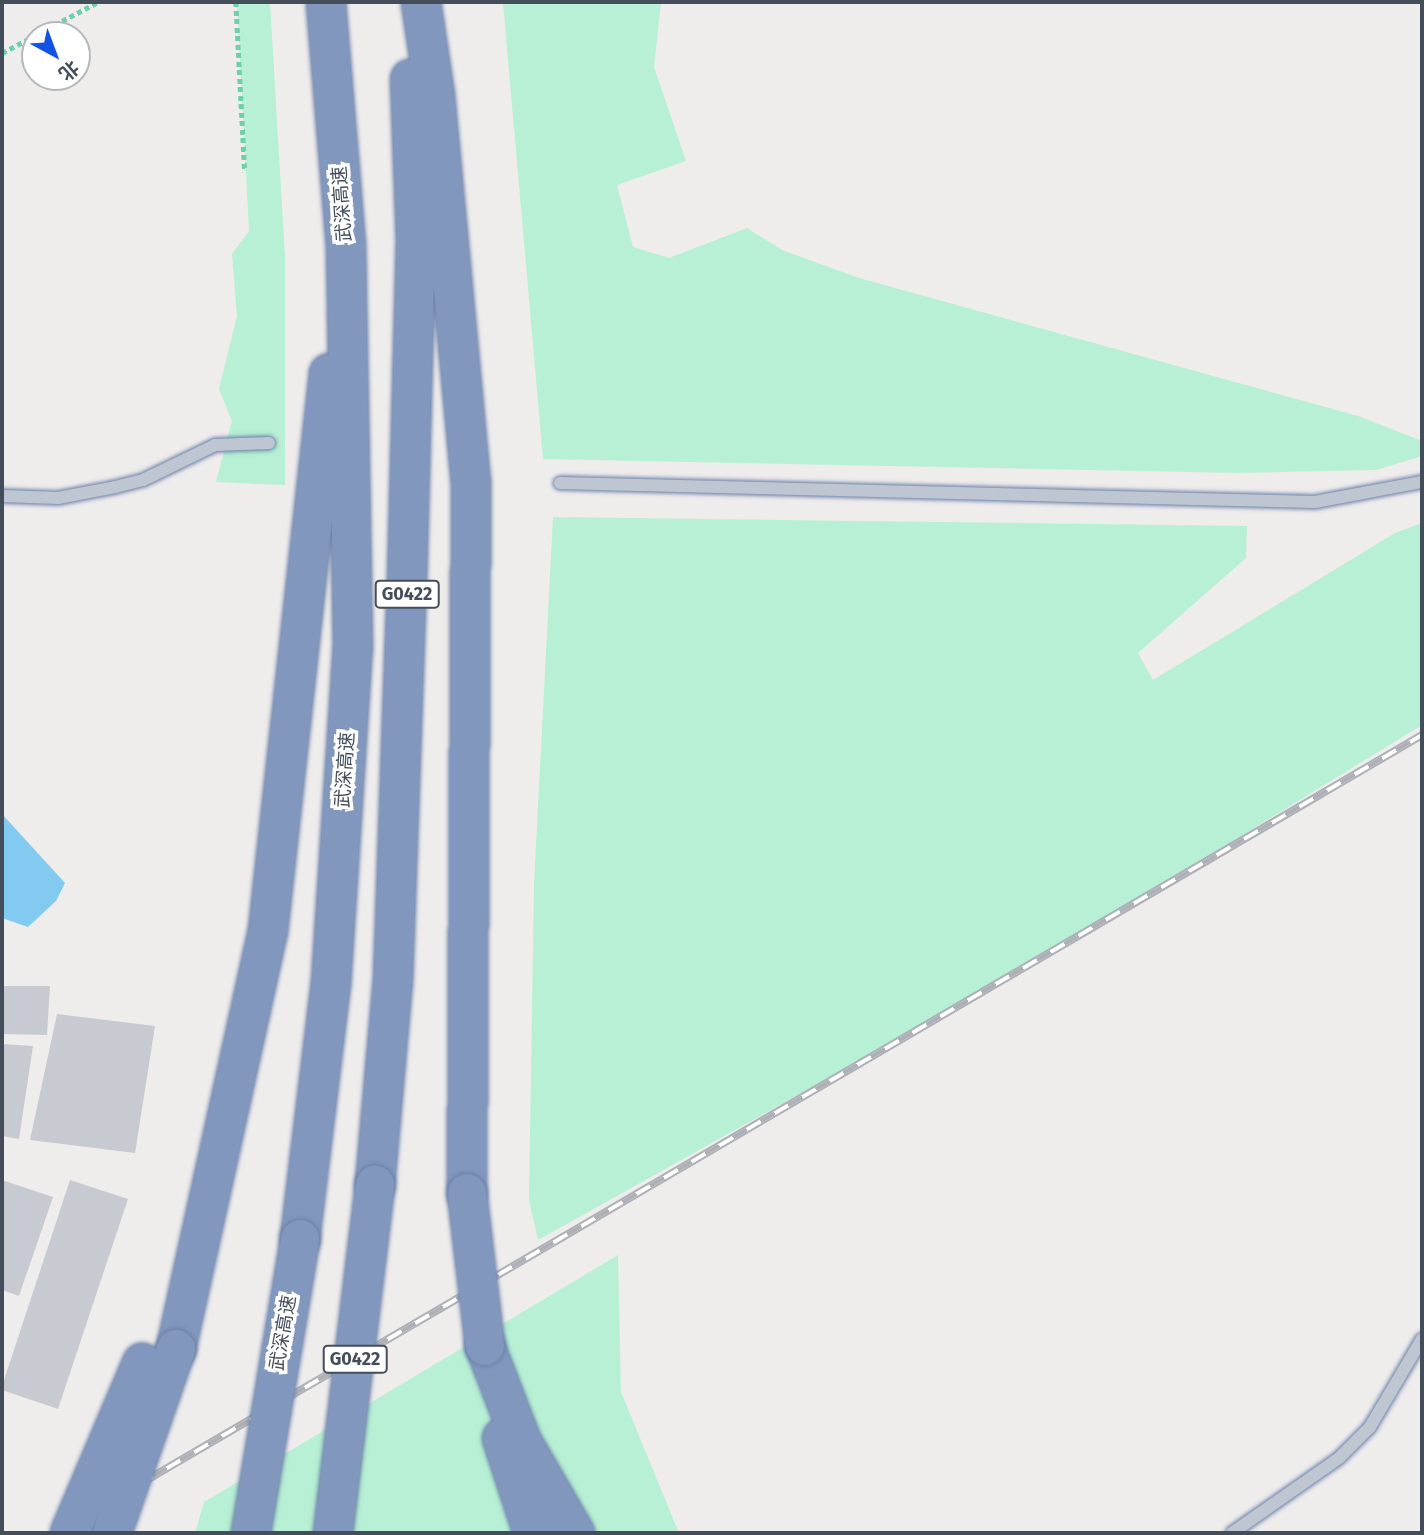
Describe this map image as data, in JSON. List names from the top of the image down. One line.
{"streets":{"highway":["武深高速","G0422"]},"north":"bottom right"}
